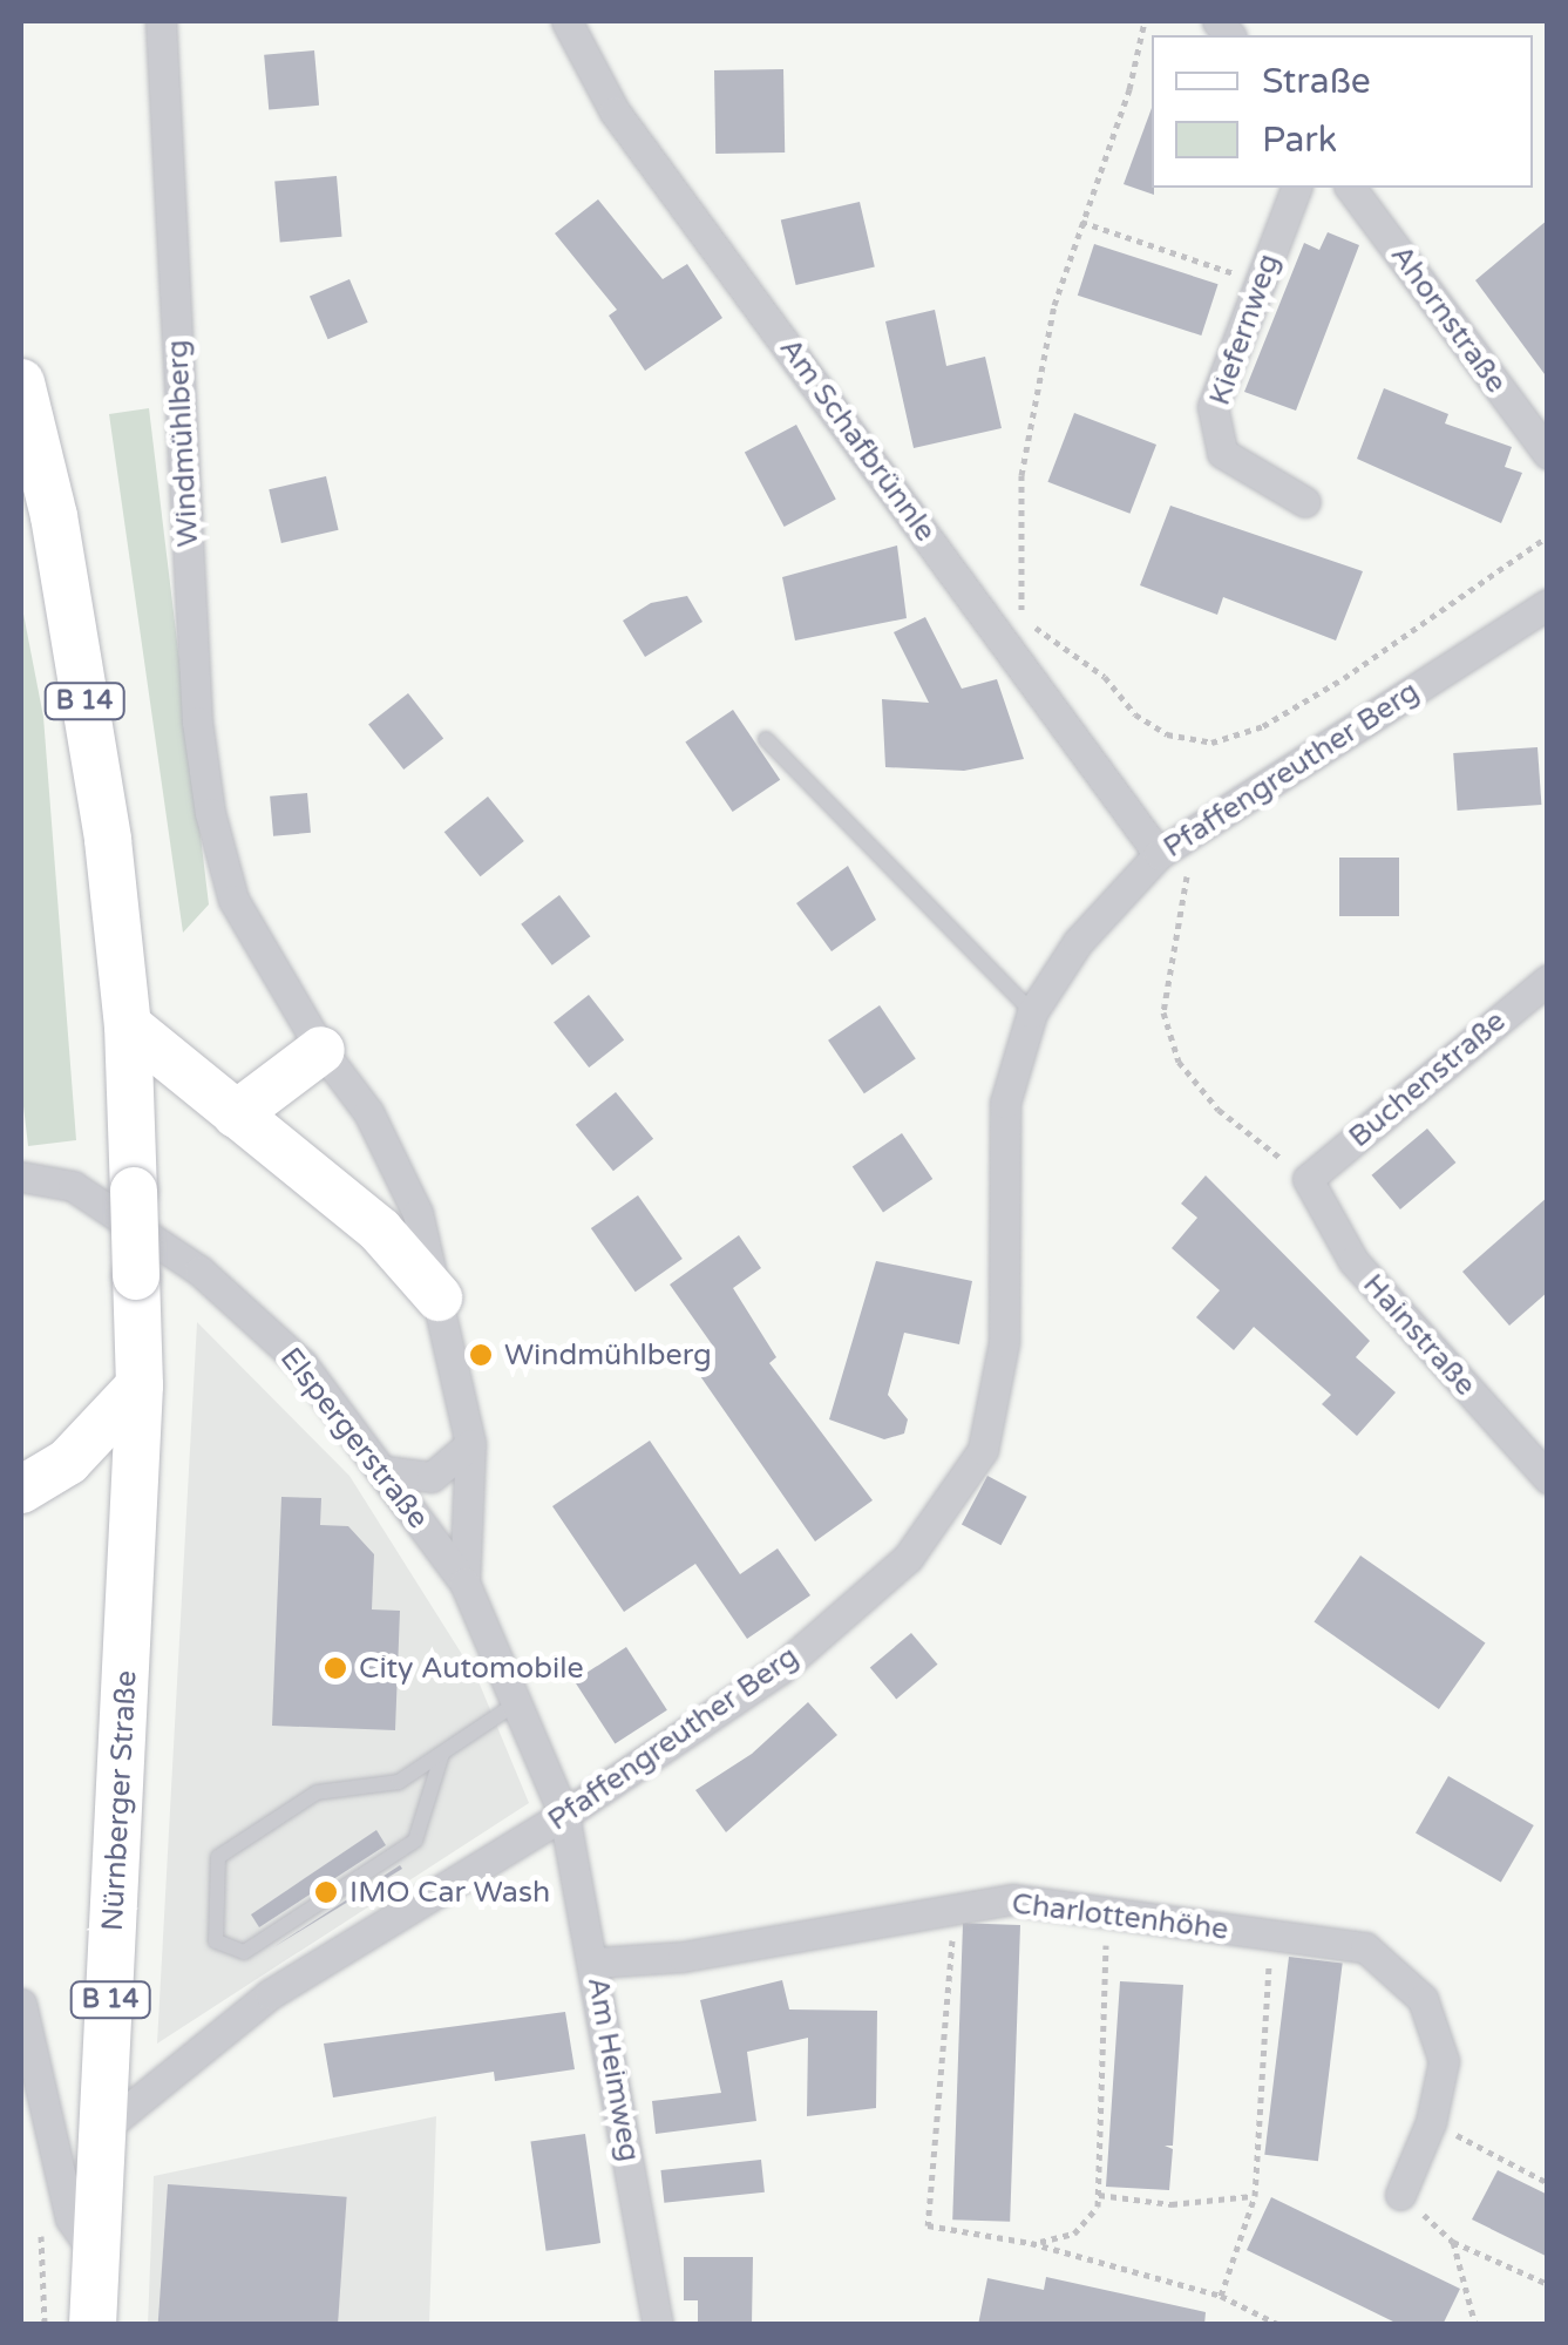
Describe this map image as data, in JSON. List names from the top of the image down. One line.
{"streets":{"main road":["B 14","Nürnberger Straße"],"street":["Ahornstraße","Kiefernweg","Am Schafbrünnle","Windmühlberg","Pfaffengreuther Berg","Buchenstraße","Hainstraße","Elspergerstraße","Charlottenhöhe","Am Heimweg"]},"crossings":[["Am Schafbrünnle","Pfaffengreuther Berg"],["Windmühlberg","Elspergerstraße"],["B 14","Nürnberger Straße"],["Pfaffengreuther Berg","Elspergerstraße"],["Pfaffengreuther Berg","Nürnberger Straße"],["Pfaffengreuther Berg","Am Heimweg"],["Buchenstraße","Hainstraße"],["Elspergerstraße","Am Heimweg"],["Charlottenhöhe","Am Heimweg"]],"places":["Windmühlberg","City Automobile","IMO Car Wash"],"legend":["Straße","Park"]}
